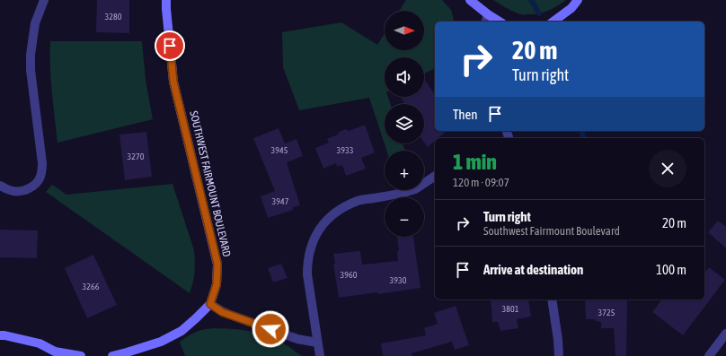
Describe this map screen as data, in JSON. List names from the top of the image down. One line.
{"streets":{"street":["SOUTHWEST FAIRMOUNT BOULEVARD"]},"house_numbers":["3280","3945","3933","3270","3947","3960","3930","3266","3801","3725"],"north":"right","page":{"map_buttons":["+","−"],"turn":["20 m","Turn right"],"then":"Then","heading":["1 min","120 m · 09:07"],"list":[{"name":"Turn right","note":"Southwest Fairmount Boulevard","value":"20 m"},{"name":"Arrive at destination","value":"100 m"}]}}
